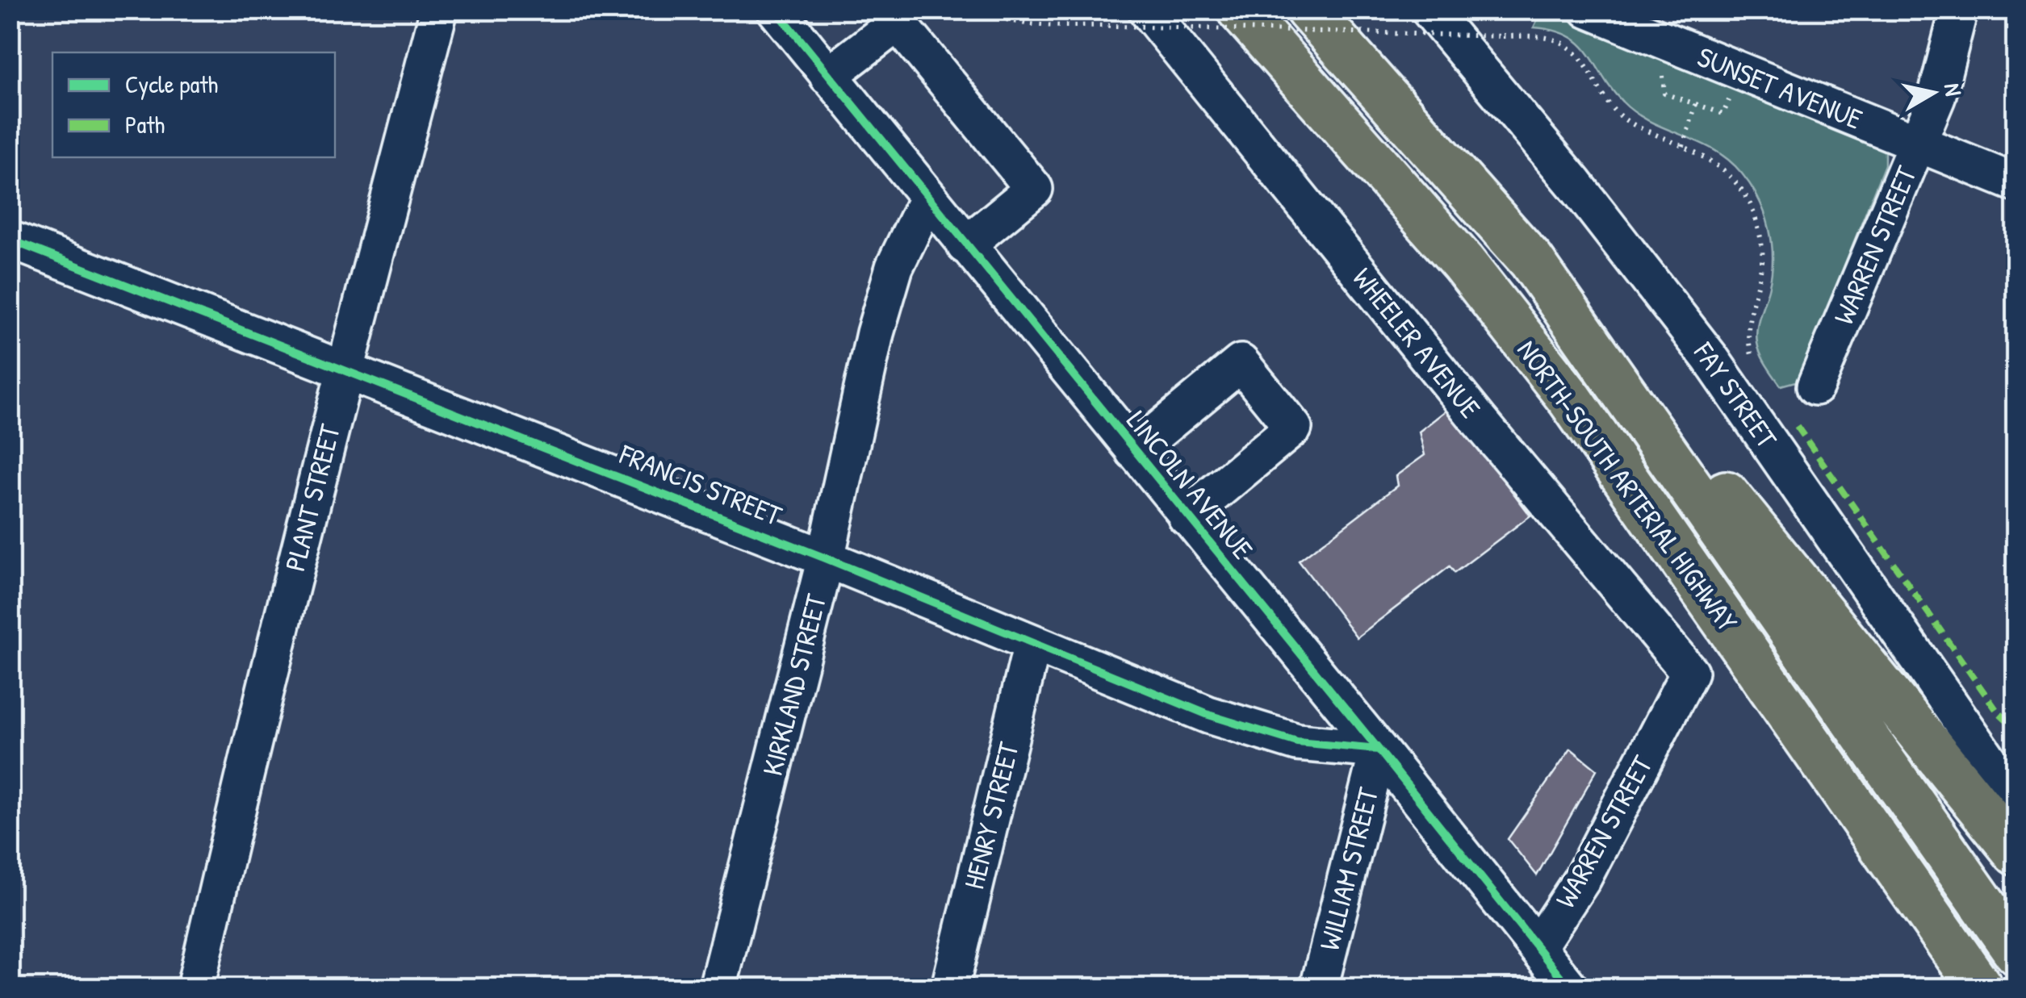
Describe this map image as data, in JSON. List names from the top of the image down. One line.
{"streets":{"highway":["NORTH-SOUTH ARTERIAL HIGHWAY"],"street":["SUNSET AVENUE","WARREN STREET","WHEELER AVENUE","FAY STREET","FRANCIS STREET","LINCOLN AVENUE","PLANT STREET","KIRKLAND STREET","HENRY STREET","WILLIAM STREET"]},"crossings":[["SUNSET AVENUE","WARREN STREET"],["WARREN STREET","WHEELER AVENUE"],["WARREN STREET","LINCOLN AVENUE"],["FRANCIS STREET","LINCOLN AVENUE"],["FRANCIS STREET","PLANT STREET"],["FRANCIS STREET","KIRKLAND STREET"],["FRANCIS STREET","HENRY STREET"],["FRANCIS STREET","WILLIAM STREET"],["LINCOLN AVENUE","KIRKLAND STREET"],["LINCOLN AVENUE","WILLIAM STREET"]],"legend":["Cycle path","Path"],"north":"right"}
